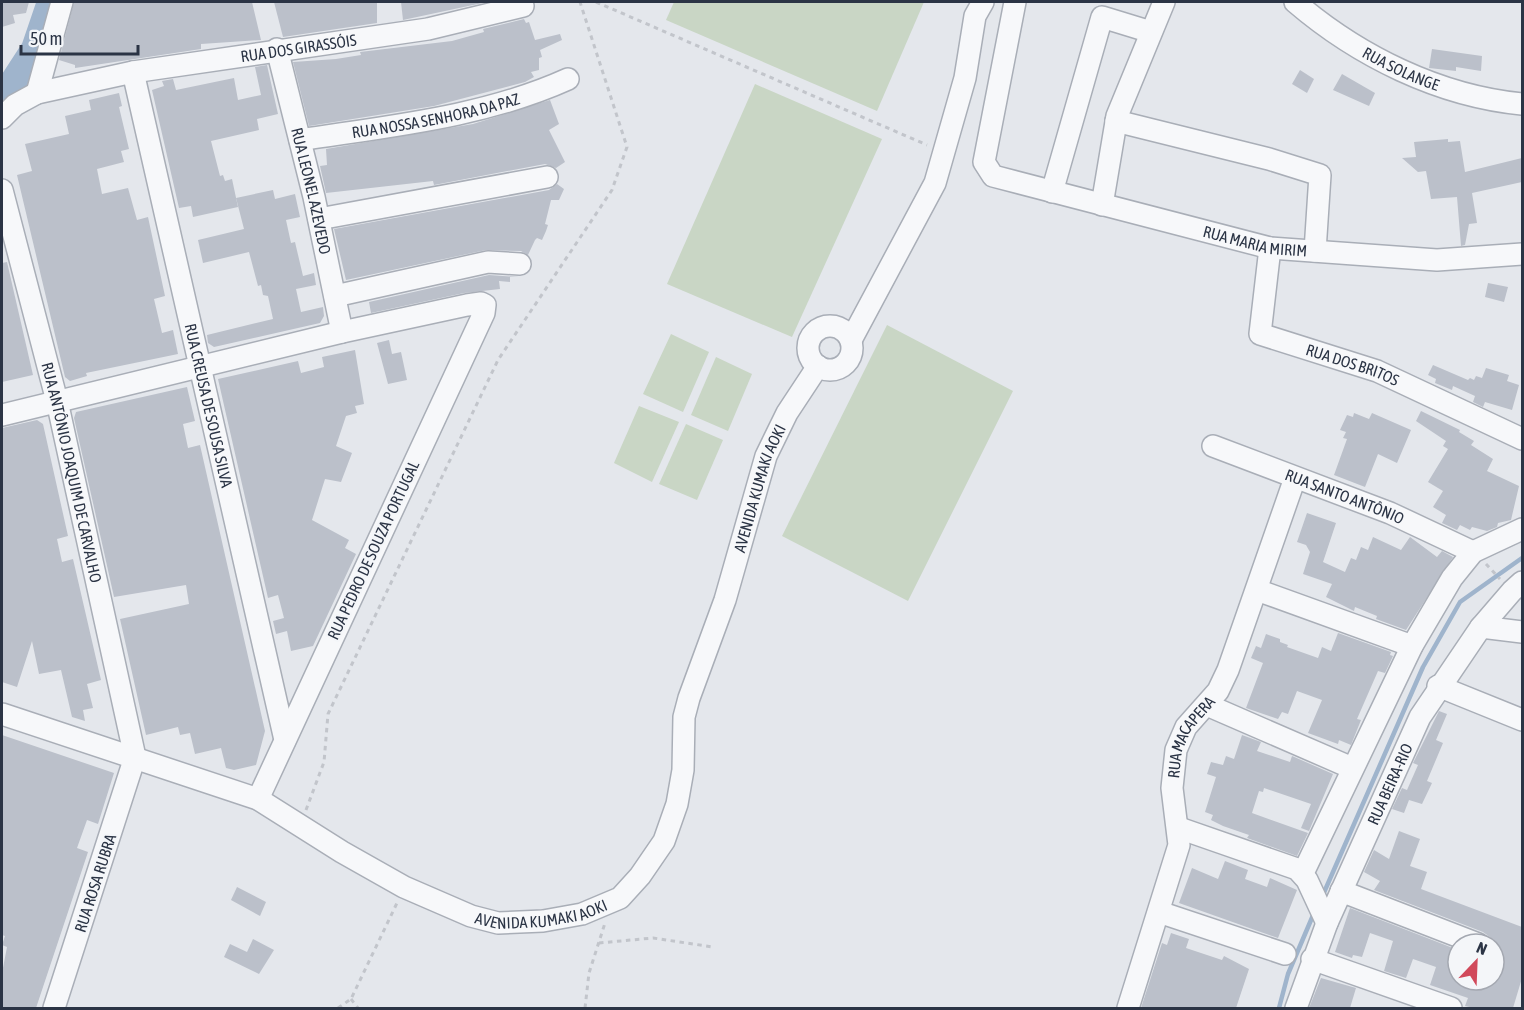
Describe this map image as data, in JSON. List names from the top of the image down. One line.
{"streets":{"street":["RUA DOS GIRASSÓIS","RUA SOLANGE","RUA NOSSA SENHORA DA PAZ","RUA LEONEL AZEVEDO","RUA MARIA MIRIM","RUA DOS BRITOS","RUA CREUSA DE SOUSA SILVA","RUA ANTÔNIO JOAQUIM DE CARVALHO","AVENIDA KUMAKI AOKI","RUA SANTO ANTÔNIO","RUA PEDRO DE SOUZA PORTUGAL","RUA MACAPERA","RUA BEIRA-RIO","RUA ROSA RUBRA"]},"crossings":[["RUA DOS GIRASSÓIS","RUA LEONEL AZEVEDO"],["RUA DOS GIRASSÓIS","RUA CREUSA DE SOUSA SILVA"],["RUA NOSSA SENHORA DA PAZ","RUA LEONEL AZEVEDO"],["RUA LEONEL AZEVEDO","RUA PEDRO DE SOUZA PORTUGAL"],["RUA MARIA MIRIM","RUA DOS BRITOS"],["RUA CREUSA DE SOUSA SILVA","RUA PEDRO DE SOUZA PORTUGAL"],["RUA ANTÔNIO JOAQUIM DE CARVALHO","AVENIDA KUMAKI AOKI"],["RUA ANTÔNIO JOAQUIM DE CARVALHO","RUA ROSA RUBRA"],["AVENIDA KUMAKI AOKI","RUA PEDRO DE SOUZA PORTUGAL"],["AVENIDA KUMAKI AOKI","RUA ROSA RUBRA"],["RUA SANTO ANTÔNIO","RUA MACAPERA"]],"scale_bar":"50 m","north":"top right"}
